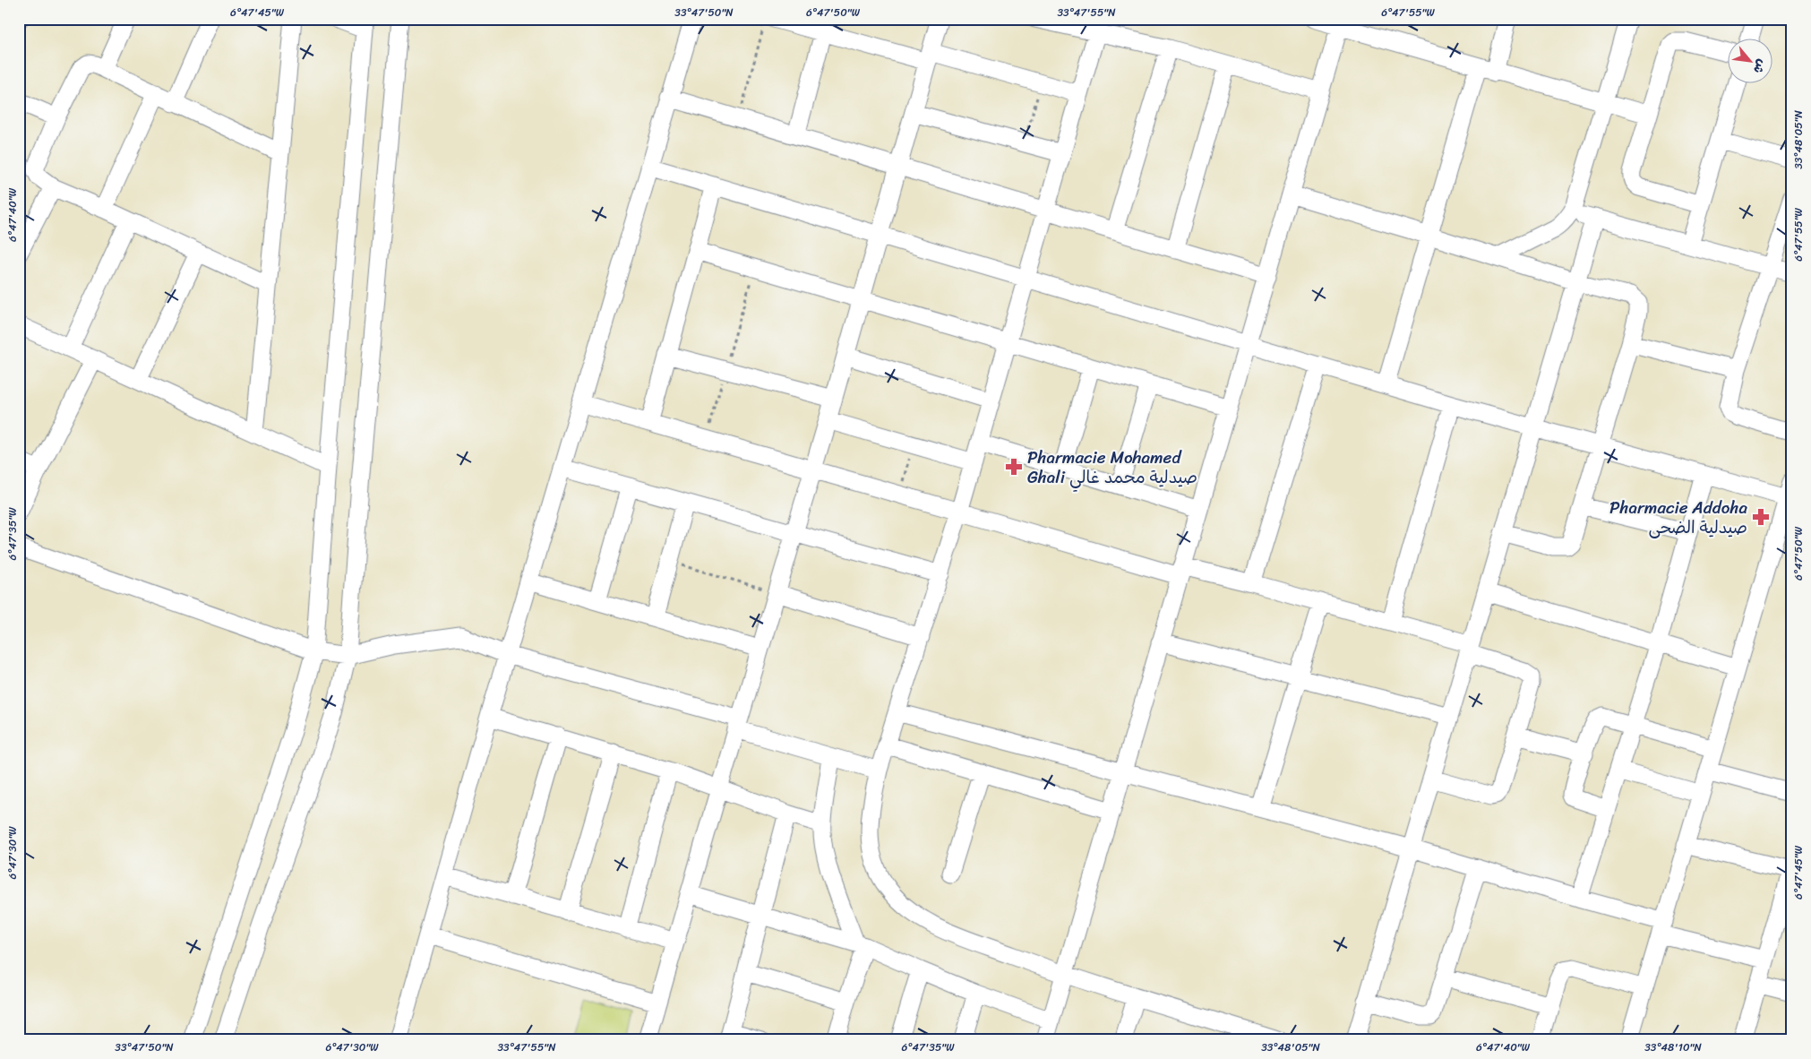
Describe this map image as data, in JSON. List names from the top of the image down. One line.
{"places":{"pharmacy":["Pharmacie Mohamed Ghali صيدلية محمد غالي","Pharmacie Addoha صيدلية الضحى"]},"north":"bottom right","coordinates":["6°47'45\"W","33°47'50\"N","6°47'50\"W","33°47'55\"N","6°47'55\"W","33°48'05\"N","6°47'40\"W","6°47'35\"W","6°47'30\"W","33°48'10\"N"]}
